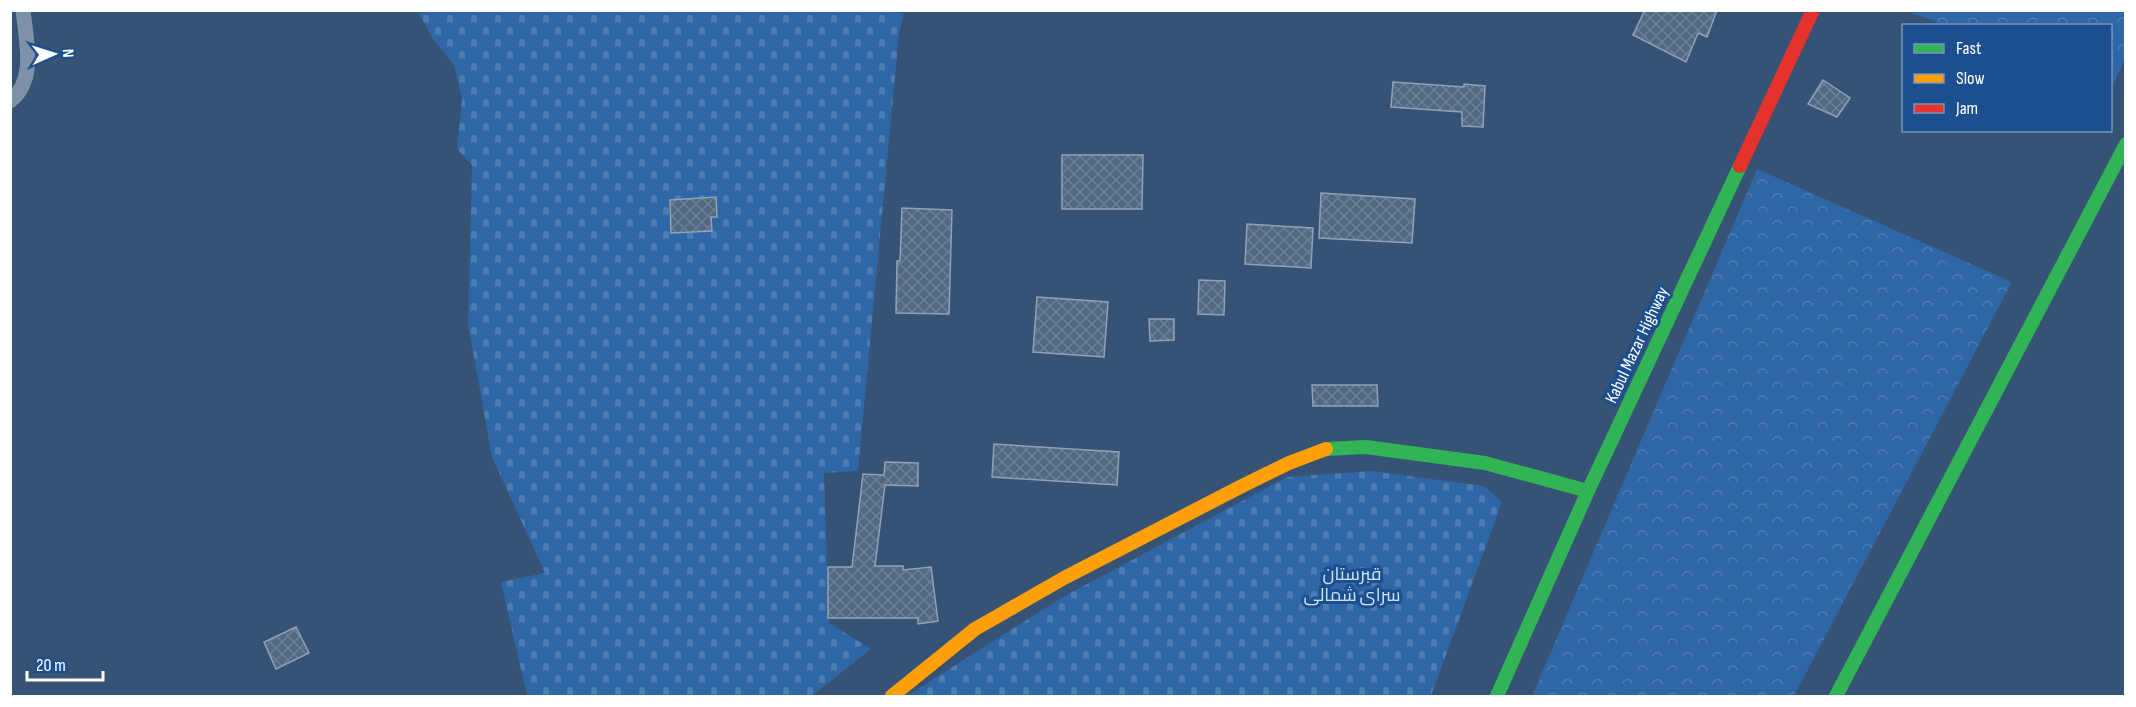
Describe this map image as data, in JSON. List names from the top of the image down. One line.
{"streets":{"main road":["Kabul Mazar Highway"]},"parks":["قبرستان سرای شمالی"],"legend":["Fast","Slow","Jam"],"scale_bar":"20 m","north":"right"}
